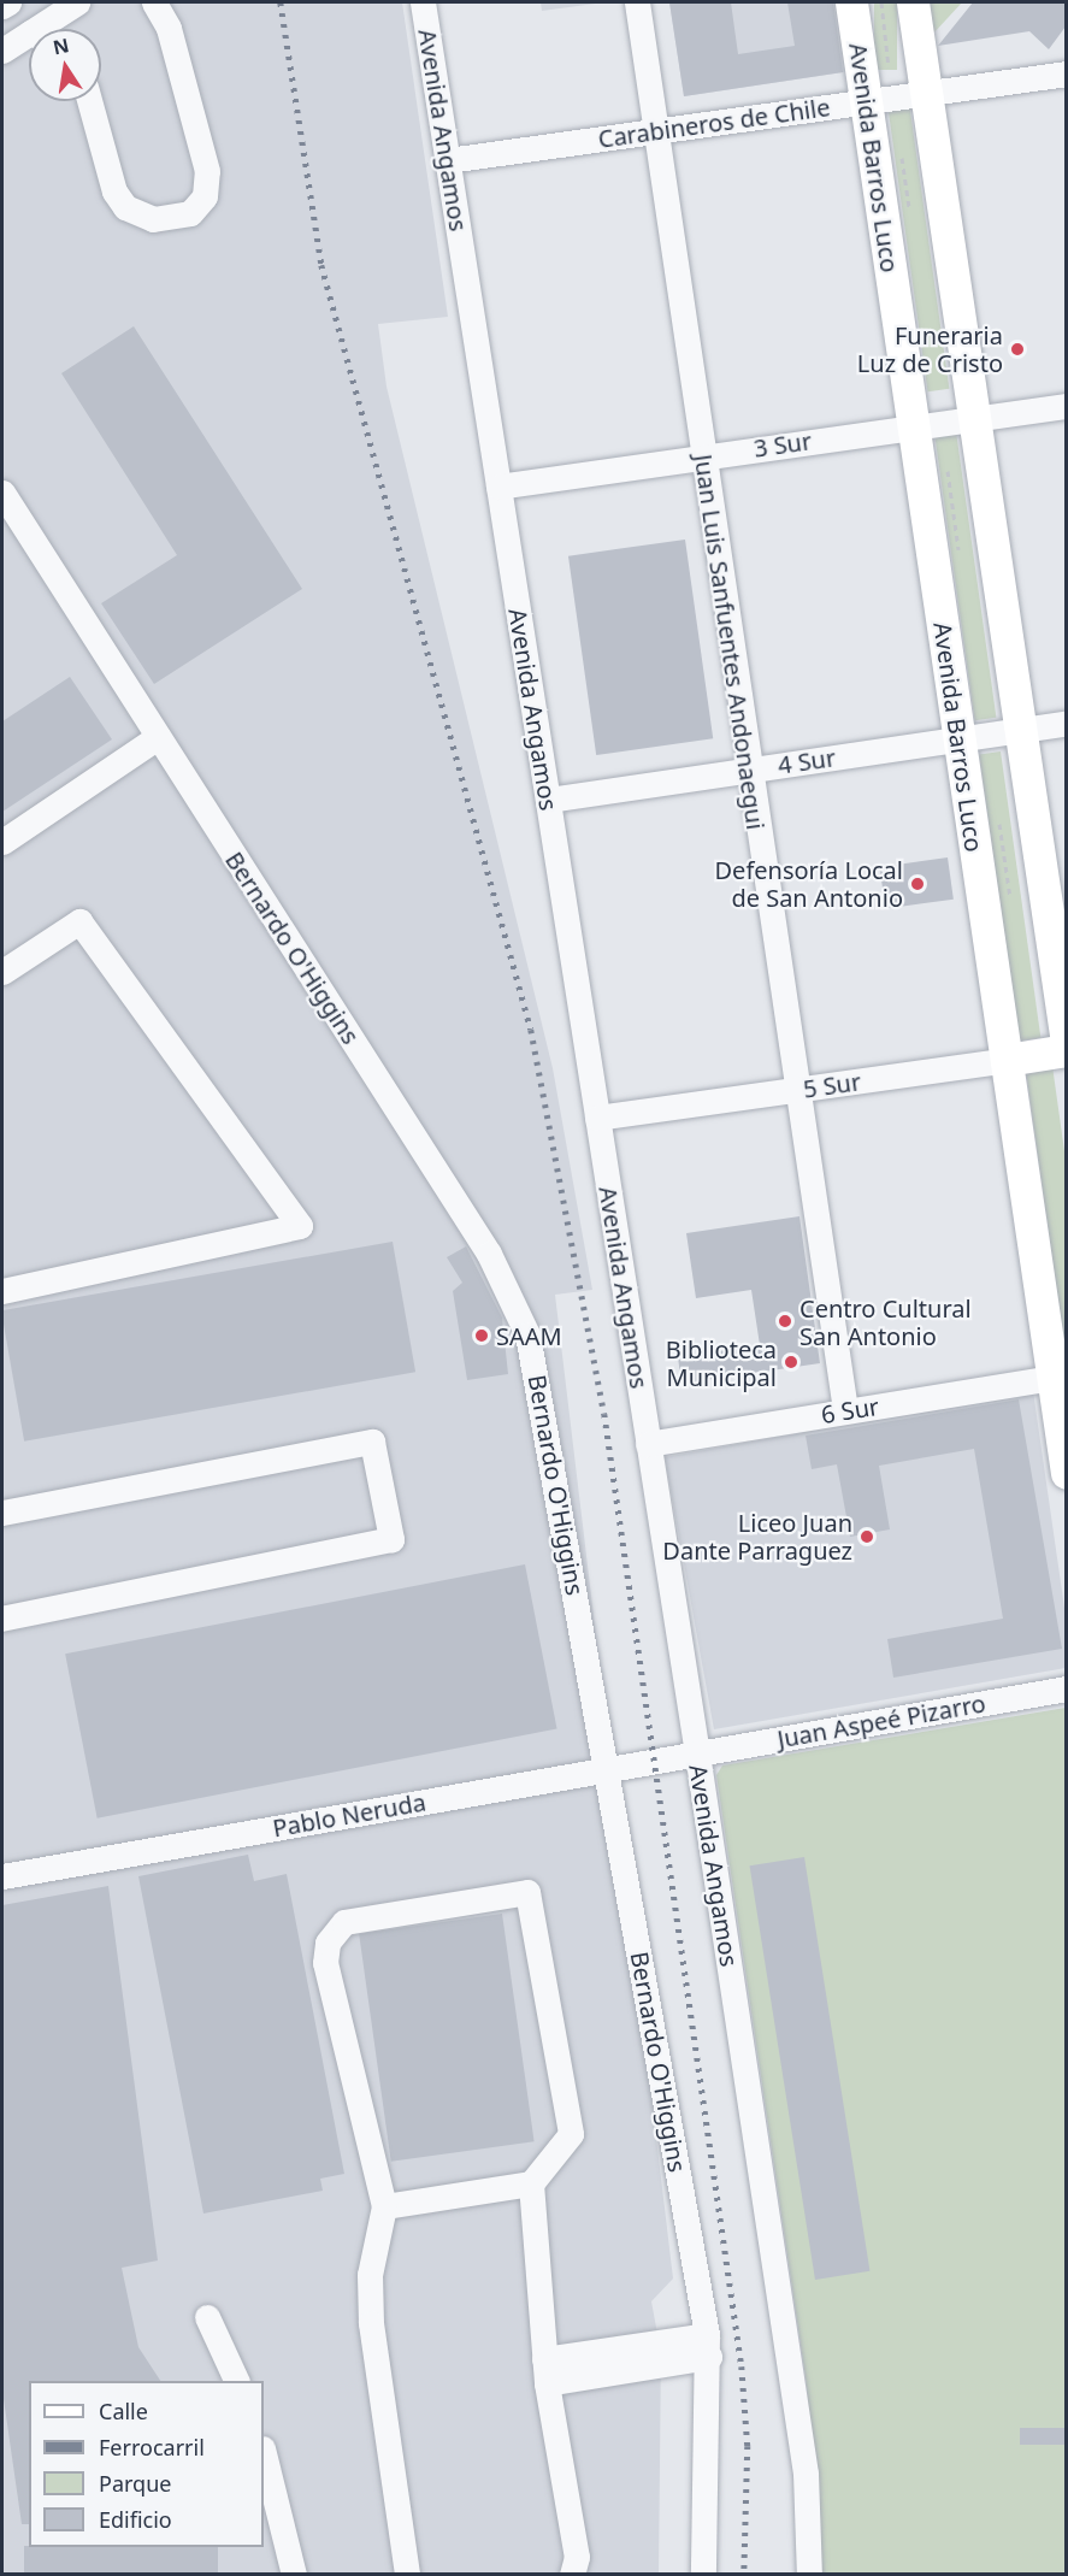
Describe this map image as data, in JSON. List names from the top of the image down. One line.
{"streets":{"main road":["Avenida Barros Luco","5 Sur"],"street":["Carabineros de Chile","Avenida Angamos","3 Sur","Juan Luis Sanfuentes Andonaegui","4 Sur","Bernardo O'Higgins","6 Sur","Juan Aspeé Pizarro","Pablo Neruda"]},"crossings":[["Carabineros de Chile","Avenida Angamos"],["Carabineros de Chile","Avenida Barros Luco"],["Carabineros de Chile","Juan Luis Sanfuentes Andonaegui"],["Avenida Angamos","3 Sur"],["Avenida Angamos","4 Sur"],["Avenida Angamos","5 Sur"],["Avenida Angamos","6 Sur"],["Avenida Angamos","Juan Aspeé Pizarro"],["Avenida Angamos","Pablo Neruda"],["Avenida Barros Luco","3 Sur"],["Avenida Barros Luco","4 Sur"],["Avenida Barros Luco","5 Sur"],["Avenida Barros Luco","6 Sur"],["3 Sur","Juan Luis Sanfuentes Andonaegui"],["Juan Luis Sanfuentes Andonaegui","4 Sur"],["Juan Luis Sanfuentes Andonaegui","5 Sur"],["Juan Luis Sanfuentes Andonaegui","6 Sur"],["Bernardo O'Higgins","Pablo Neruda"],["Juan Aspeé Pizarro","Pablo Neruda"]],"places":["Funeraria Luz de Cristo","Defensoría Local de San Antonio","Centro Cultural San Antonio","SAAM","Biblioteca Municipal","Liceo Juan Dante Parraguez"],"legend":["Calle","Ferrocarril","Parque","Edificio"],"north":"top"}
